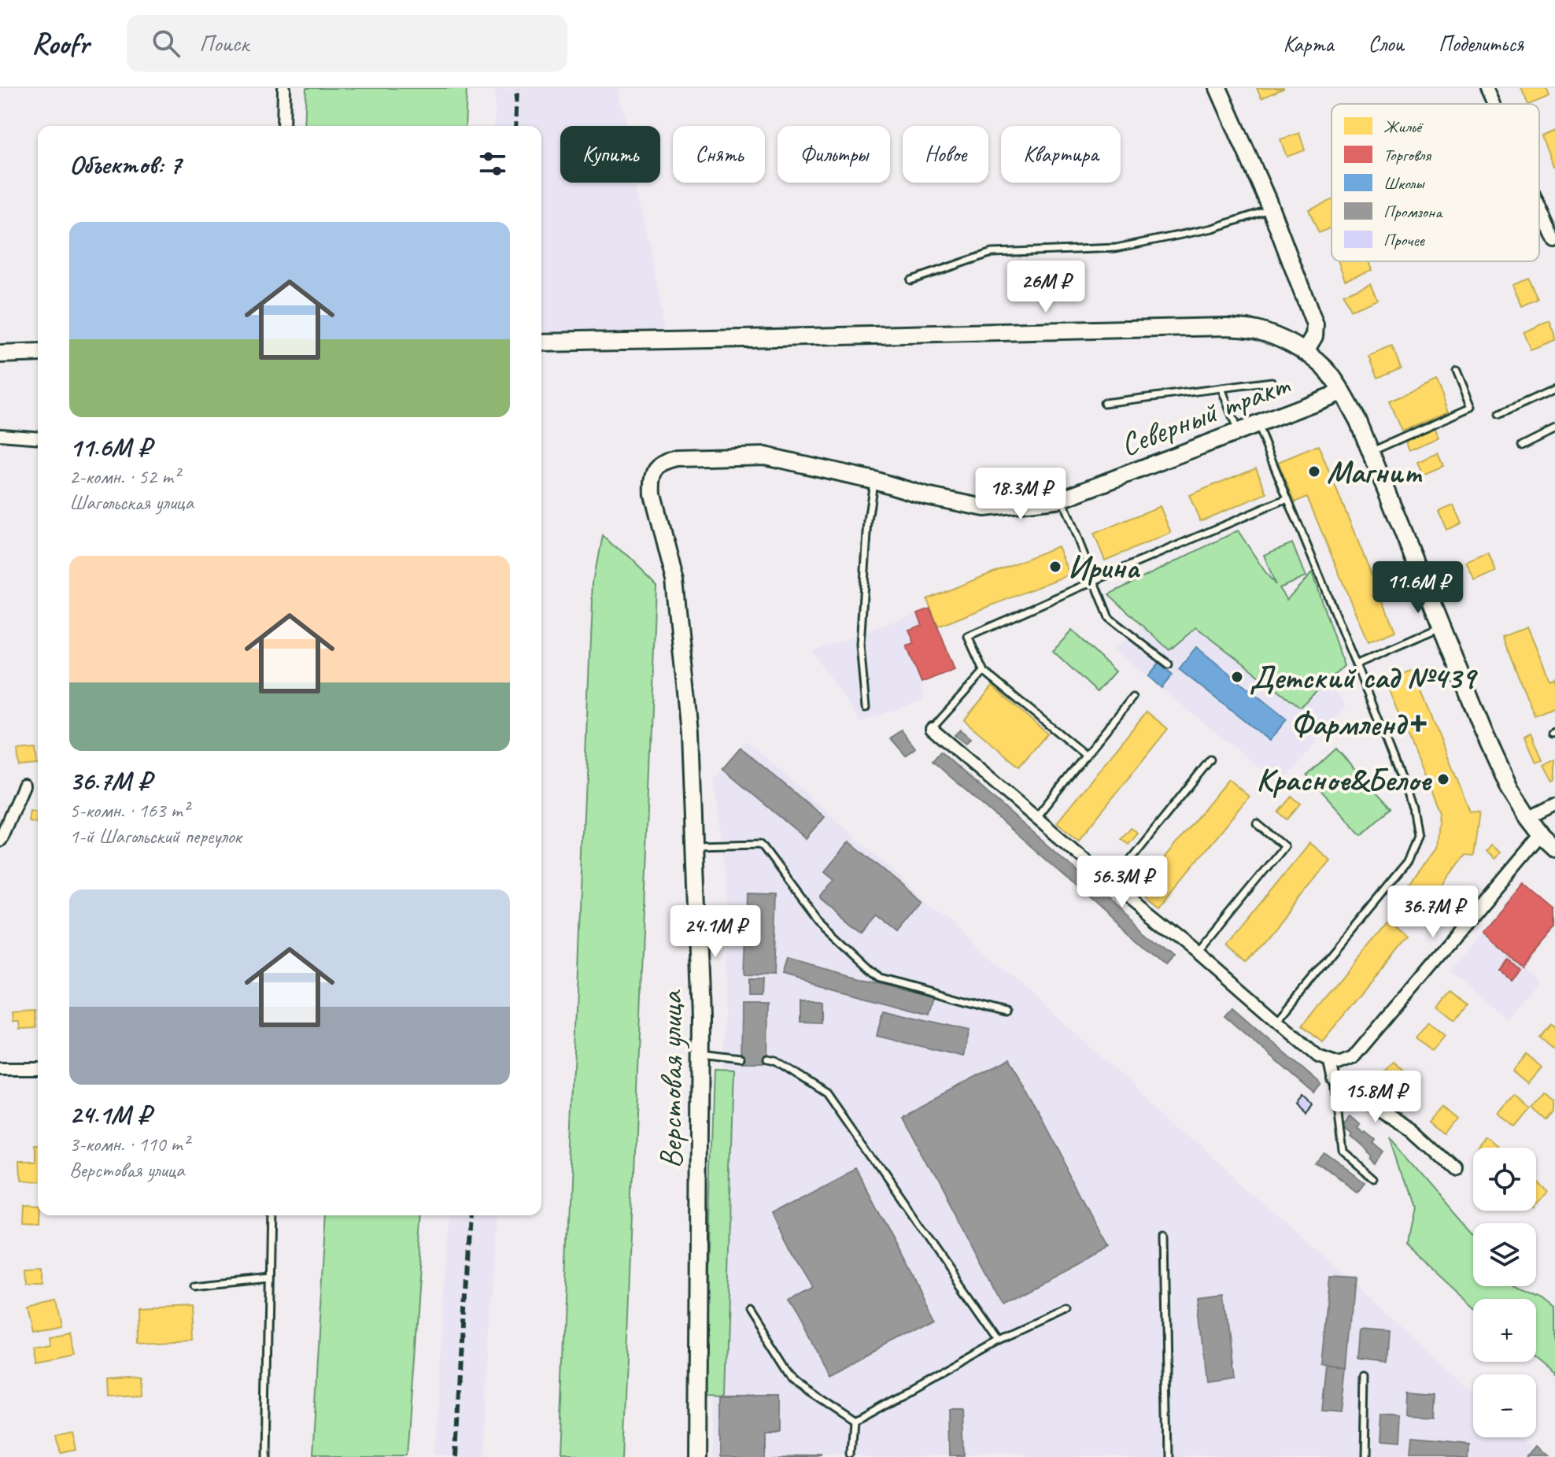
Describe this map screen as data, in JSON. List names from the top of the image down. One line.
{"streets":{"street":["Северный тракт","Верстовая улица"]},"crossings":[["Северный тракт","Верстовая улица"]],"places":{"other":["Магнит","Ирина","Детский сад №439","Красное&Белое"],"health":["Фармленд"]},"legend":["Жильё","Торговля","Школы","Промзона","Прочее"],"page":{"header":"Roofr","search":"Поиск","nav":["Карта","Слои","Поделиться"],"chip":["Купить","Снять","Фильтры","Новое","Квартира"],"heading":"Объектов: 7","list":[{"name":"11.6M ₽","note":"2-комн. · 52 m² · Шагольская улица"},{"name":"36.7M ₽","note":"5-комн. · 163 m² · 1-й Шагольский переулок"},{"name":"24.1M ₽","note":"3-комн. · 110 m² · Верстовая улица"}],"price":["26M ₽","18.3M ₽","11.6M ₽","56.3M ₽","36.7M ₽","24.1M ₽","15.8M ₽"],"map_buttons":["+","−"]}}
